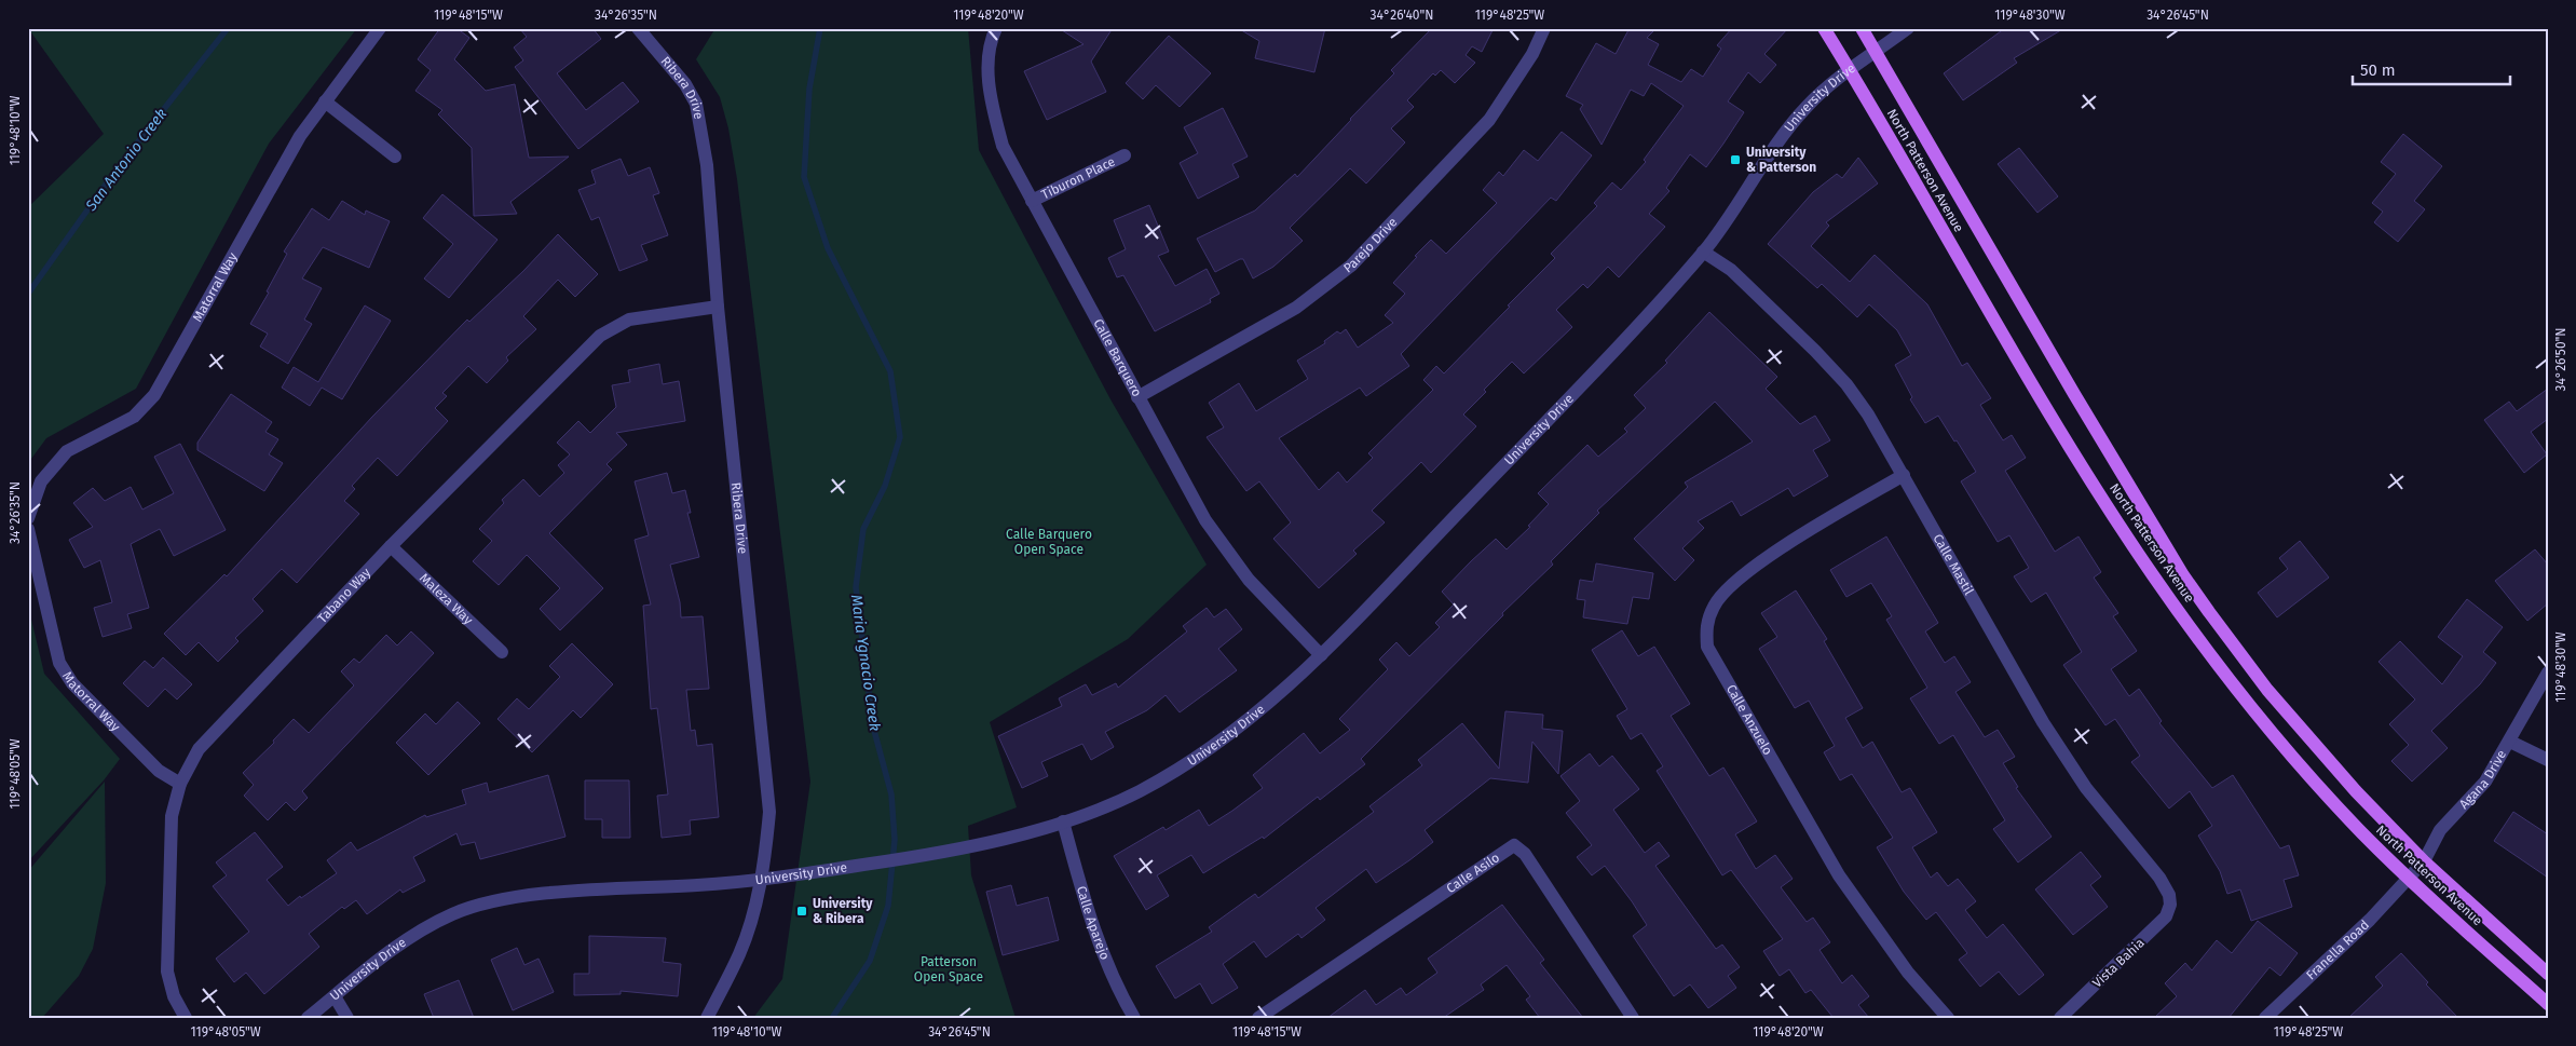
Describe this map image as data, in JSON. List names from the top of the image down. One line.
{"streets":{"main road":["North Patterson Avenue"],"street":["Ribera Drive","University Drive","Tiburon Place","Parejo Drive","Matorral Way","Calle Barquero","Calle Mastil","Tabano Way","Maleza Way","Calle Anzuelo","Agana Drive","Calle Asilo","Calle Aparejo","Franella Road","Vista Bahia"]},"crossings":[["Ribera Drive","University Drive"],["Ribera Drive","Tabano Way"],["University Drive","North Patterson Avenue"],["University Drive","Calle Barquero"],["University Drive","Calle Mastil"],["University Drive","Calle Aparejo"],["North Patterson Avenue","Agana Drive"],["North Patterson Avenue","Franella Road"],["Tiburon Place","Calle Barquero"],["Parejo Drive","Calle Barquero"],["Matorral Way","Tabano Way"],["Calle Mastil","Calle Anzuelo"],["Calle Mastil","Vista Bahia"],["Tabano Way","Maleza Way"],["Agana Drive","Franella Road"]],"water":["San Antonio Creek","Maria Ygnacio Creek"],"parks":["Calle Barquero Open Space","Patterson Open Space"],"places":{"transit":["University & Patterson","University & Ribera"]},"scale_bar":"50 m","coordinates":["119°48'15\"W","34°26'35\"N","119°48'20\"W","34°26'40\"N","119°48'25\"W","119°48'30\"W","34°26'45\"N","119°48'10\"W","34°26'50\"N","119°48'05\"W"]}
